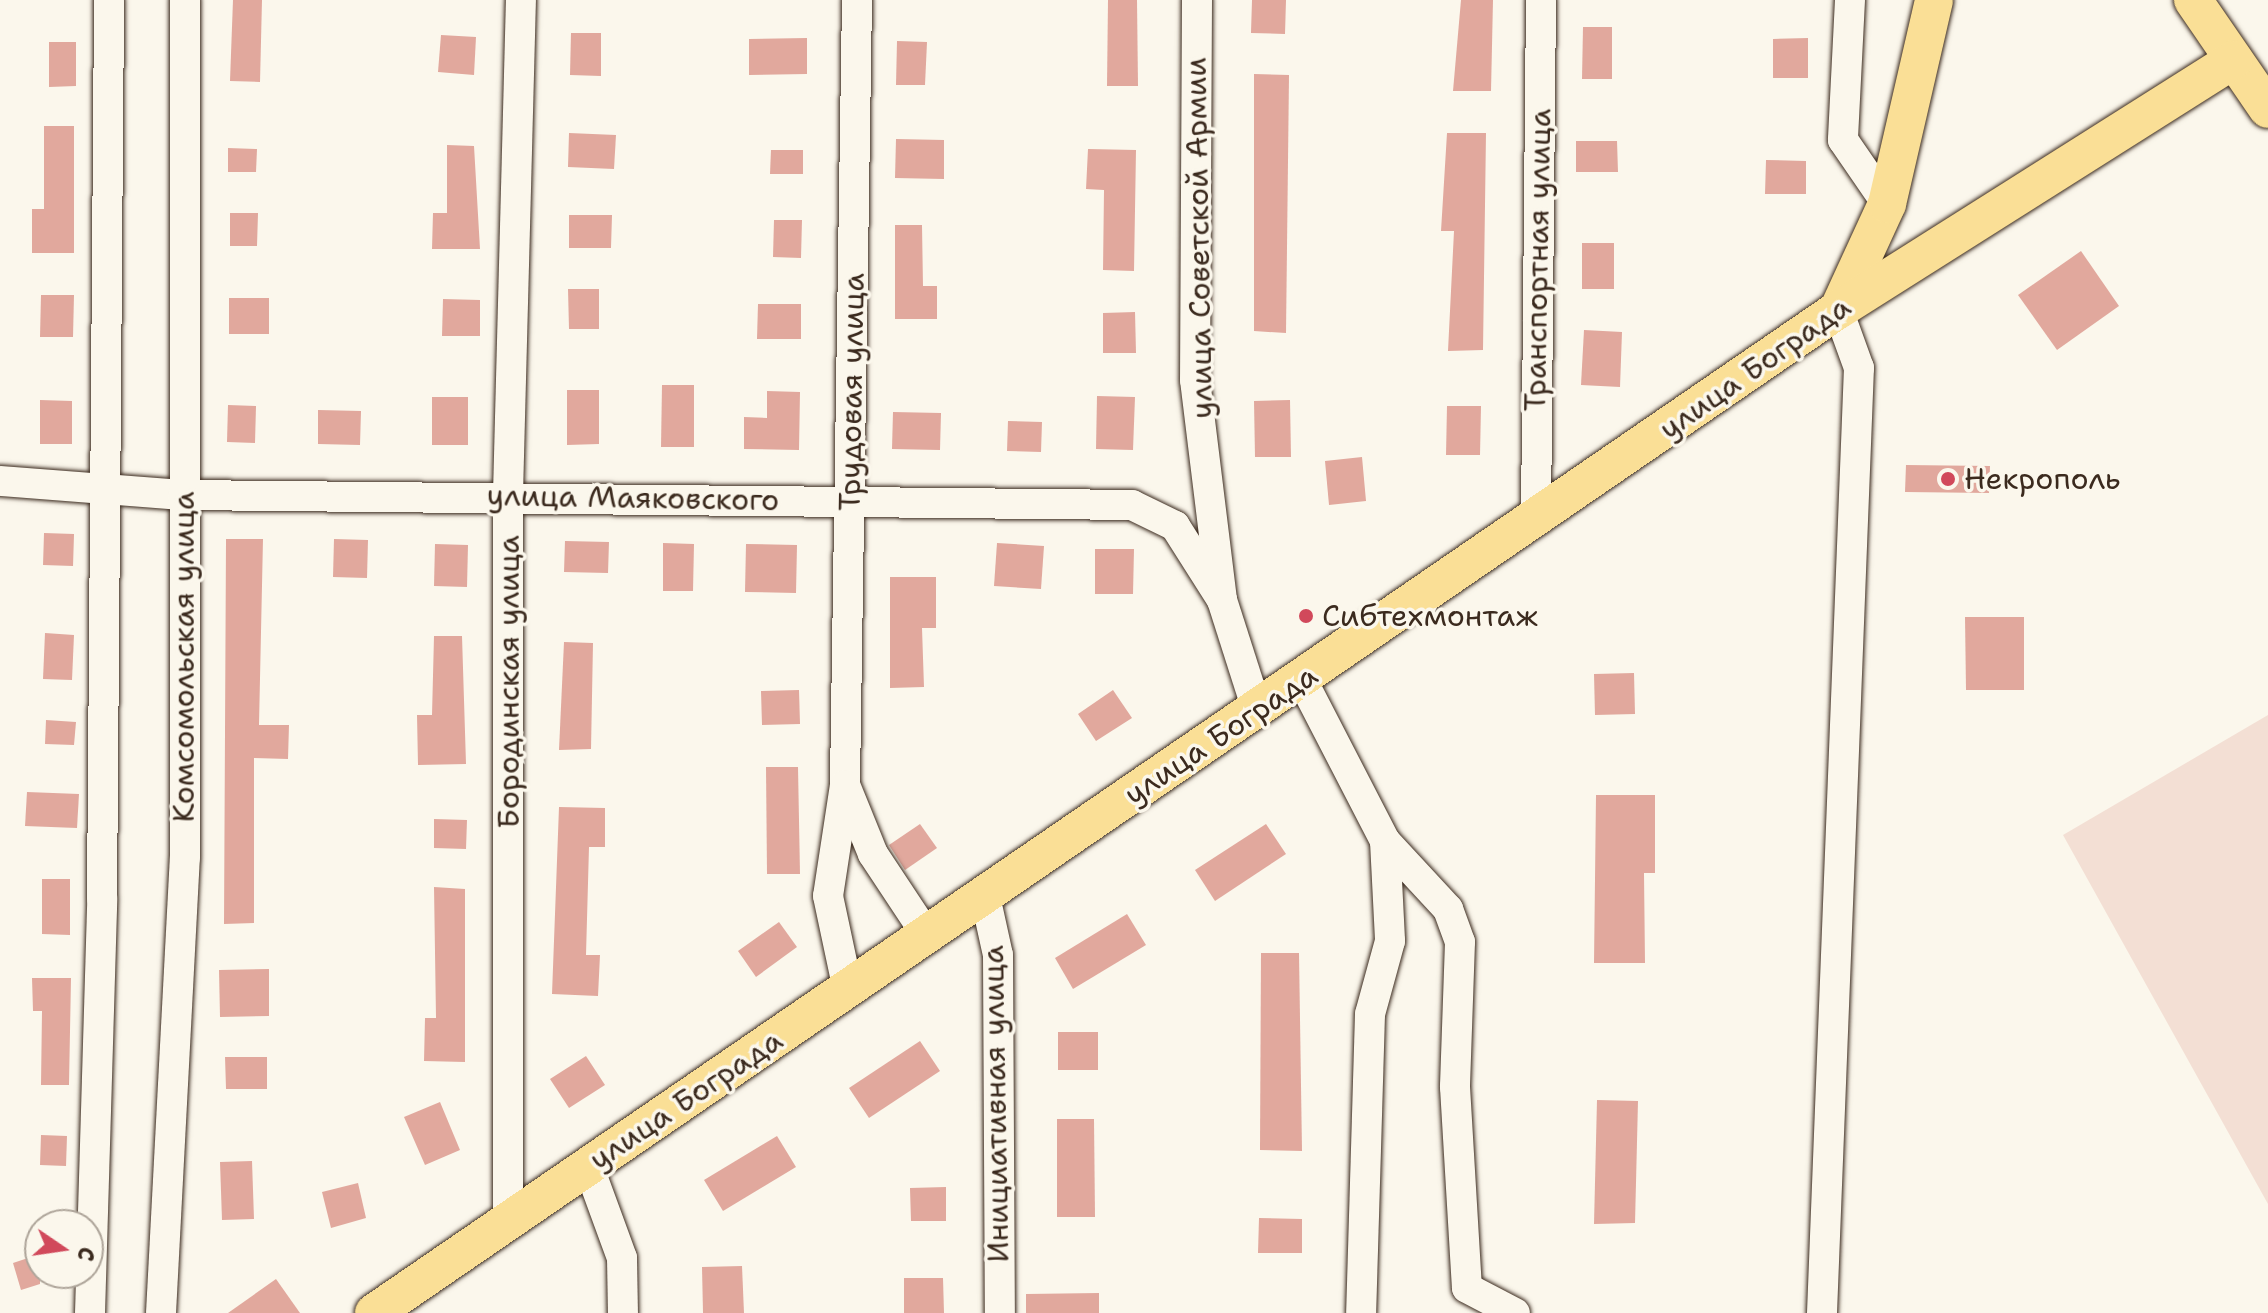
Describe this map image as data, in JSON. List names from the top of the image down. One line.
{"streets":{"main road":["улица Бограда"],"street":["улица Советской Армии","Транспортная улица","Трудовая улица","улица Маяковского","Комсомольская улица","Бородинская улица","Инициативная улица"]},"crossings":[["улица Советской Армии","улица Бограда"],["улица Советской Армии","улица Маяковского"],["Транспортная улица","улица Бограда"],["улица Бограда","Трудовая улица"],["улица Бограда","Бородинская улица"],["улица Бограда","Инициативная улица"],["Трудовая улица","улица Маяковского"],["улица Маяковского","Комсомольская улица"],["улица Маяковского","Бородинская улица"]],"places":["Некрополь","Сибтехмонтаж"],"north":"right"}
